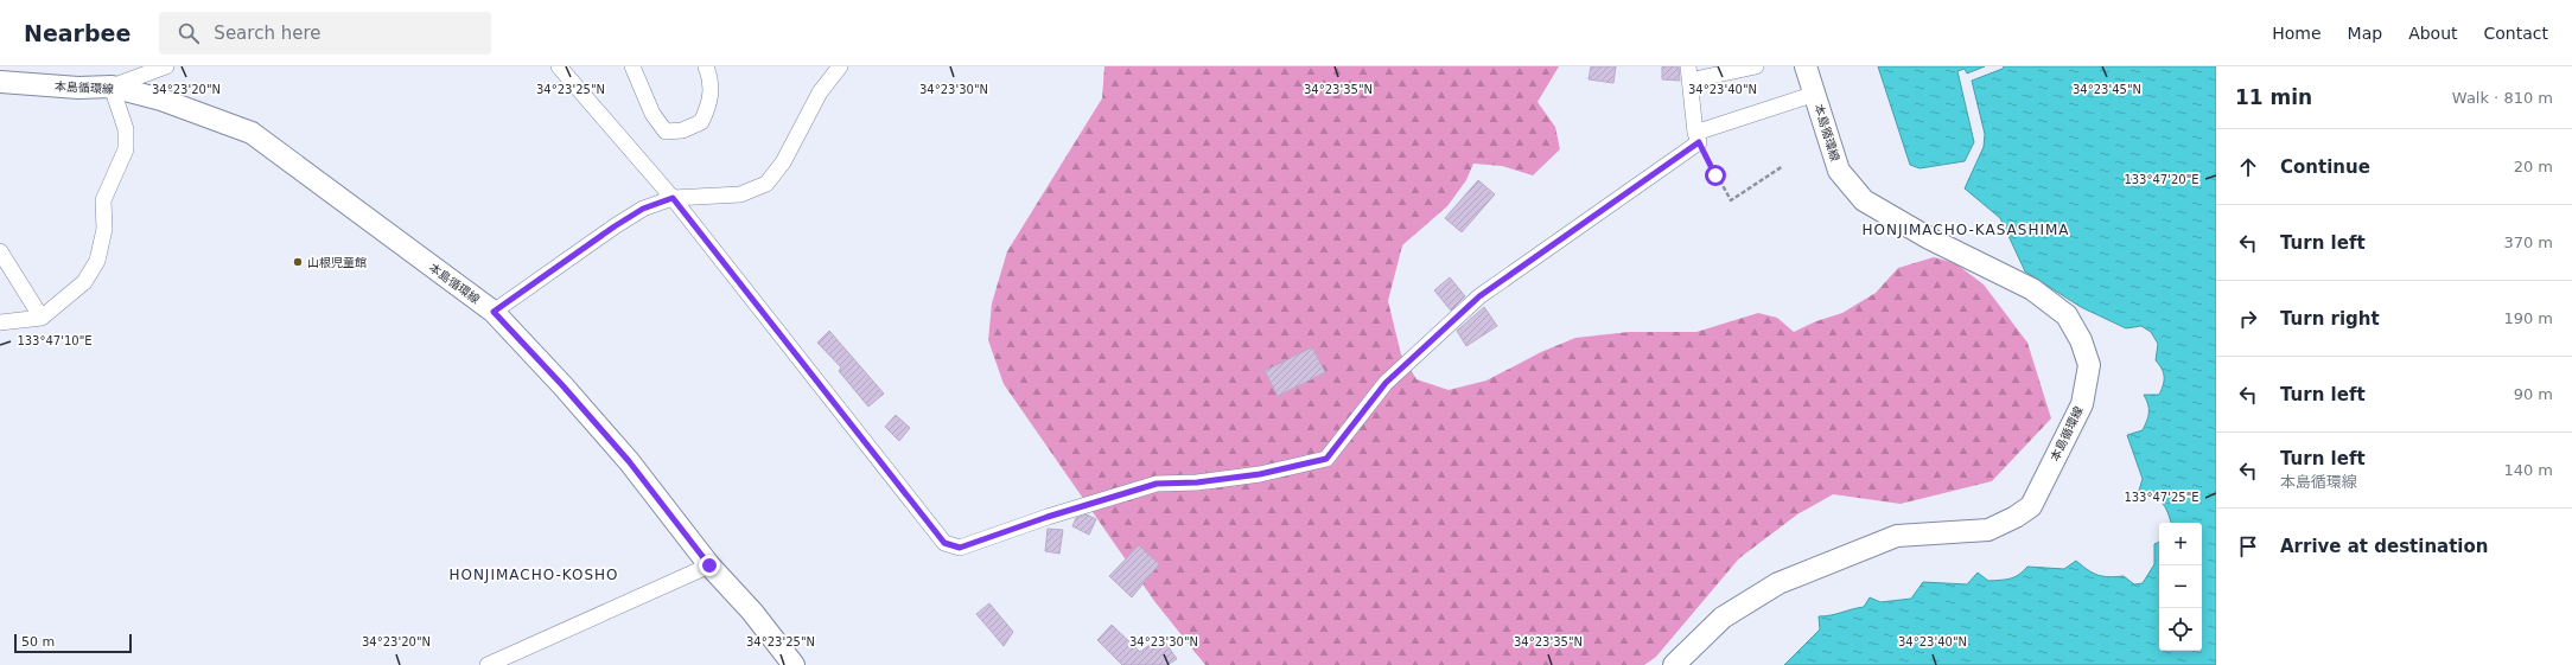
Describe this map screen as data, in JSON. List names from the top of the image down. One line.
{"streets":{"main road":["本島循環線"]},"districts":["HONJIMACHO-KASASHIMA","HONJIMACHO-KOSHO"],"places":["山根児童館"],"scale_bar":"50 m","page":{"header":"Nearbee","search":"Search here","nav":["Home","Map","About","Contact"],"heading":["11 min","Walk · 810 m"],"list":[["Continue","20 m"],["Turn left","370 m"],["Turn right","190 m"],["Turn left","90 m"],["Turn left","本島循環線","140 m"],"Arrive at destination"],"map_buttons":["+","−"],"scale":"50 m"},"coordinates":["34°23'20\"N","34°23'25\"N","34°23'30\"N","34°23'35\"N","34°23'40\"N","34°23'45\"N","133°47'20\"E","133°47'10\"E","133°47'25\"E"]}
